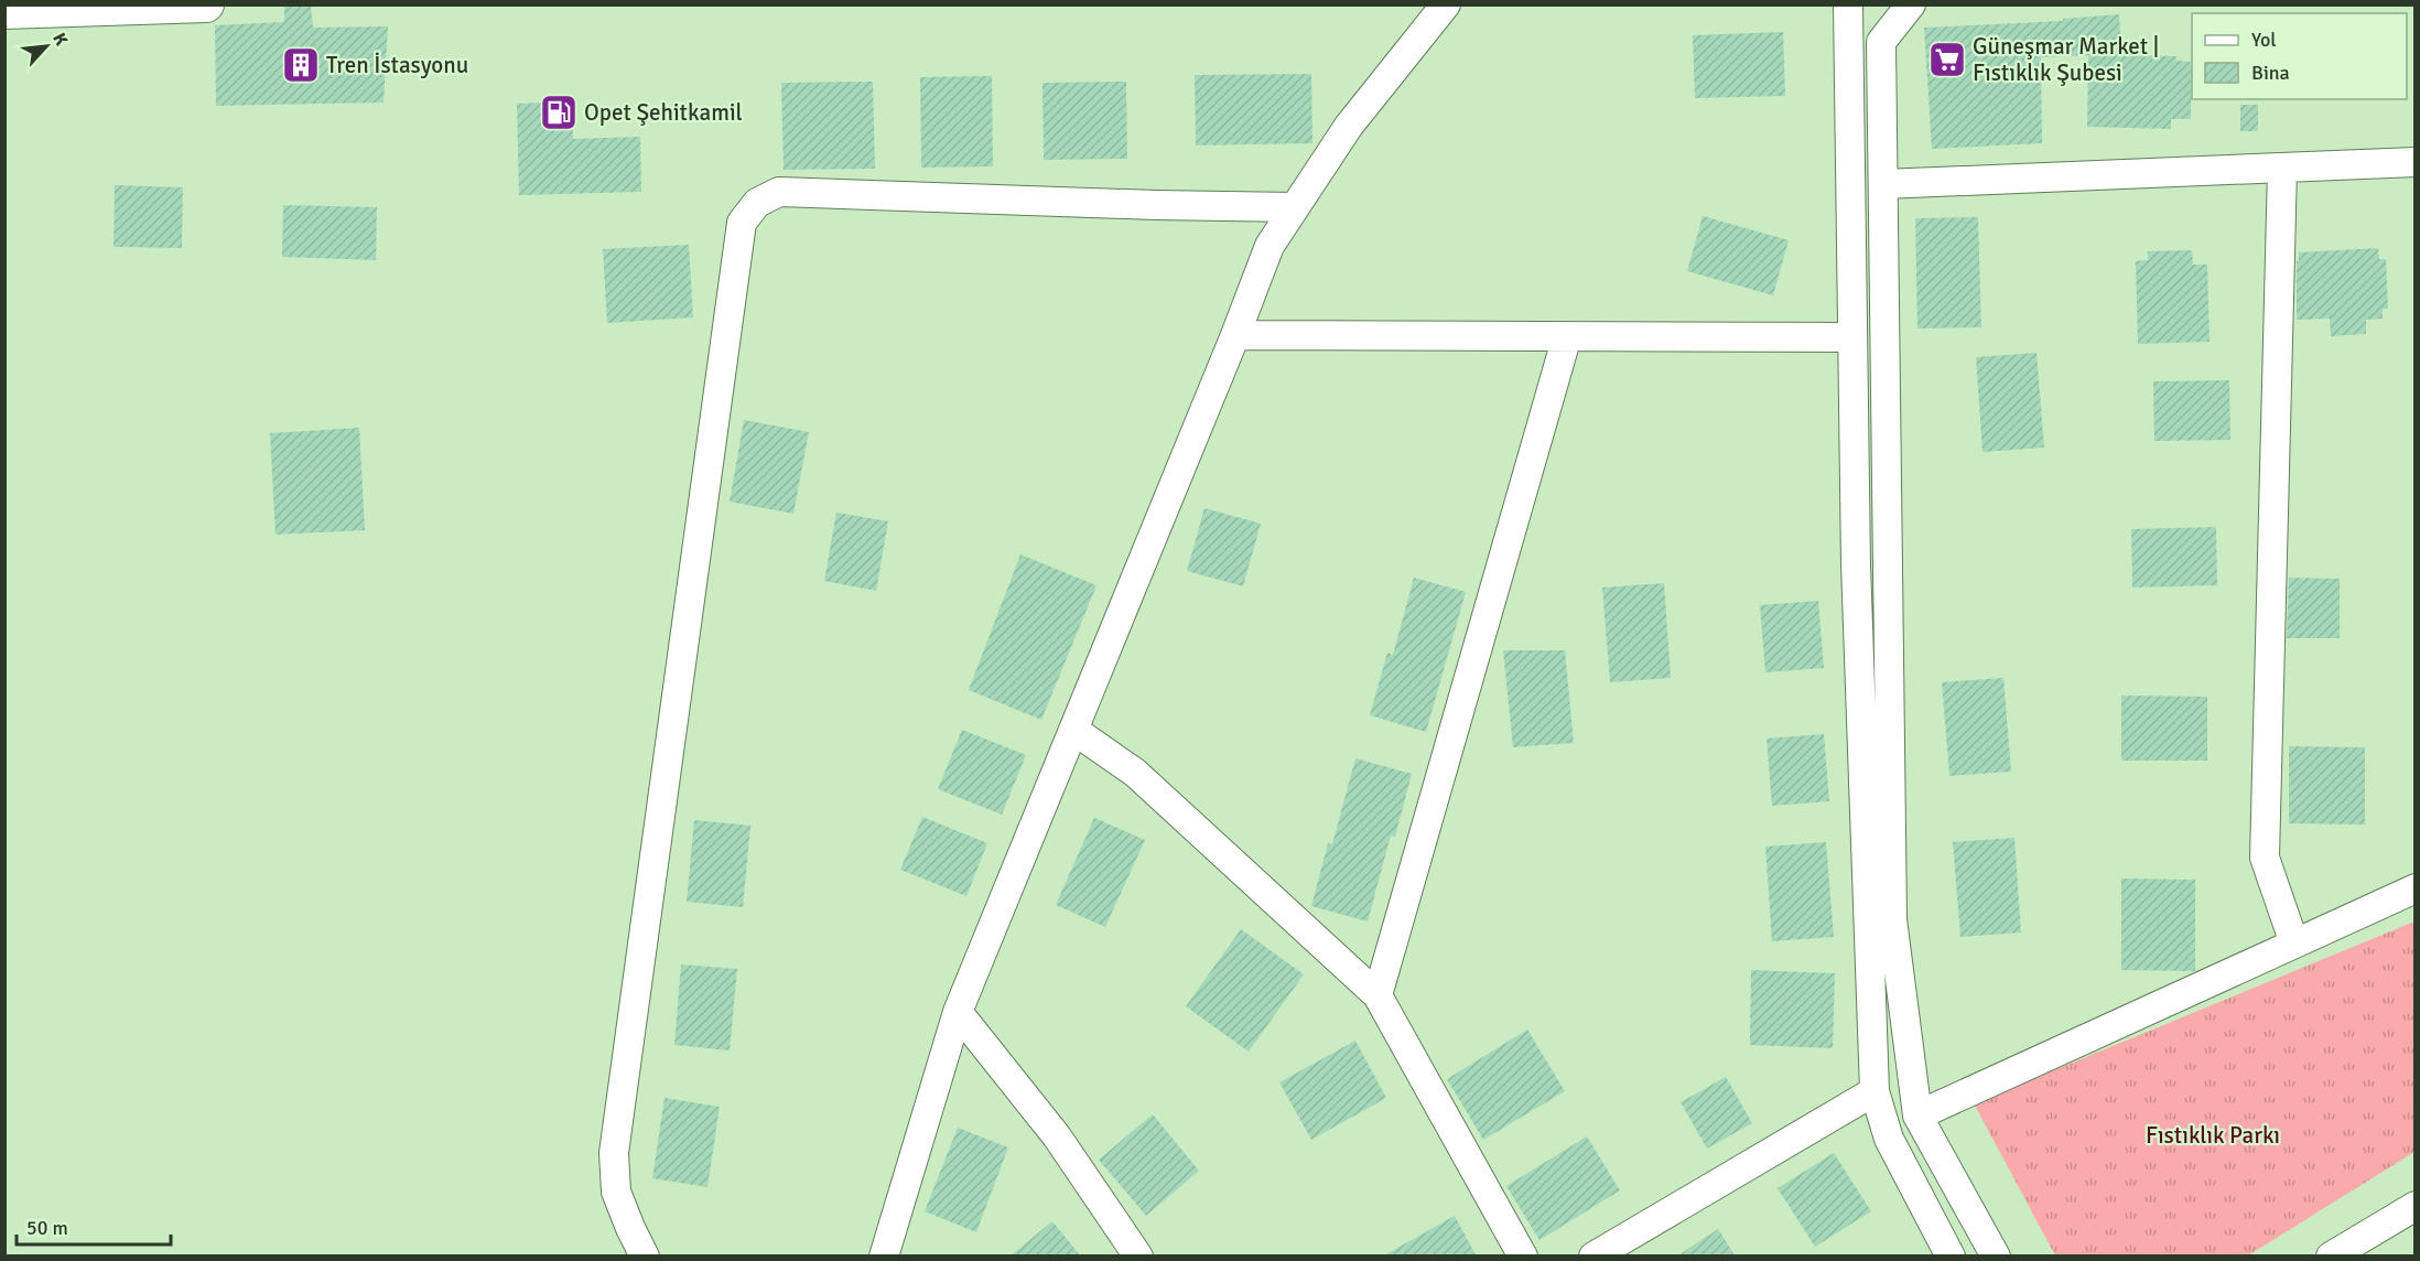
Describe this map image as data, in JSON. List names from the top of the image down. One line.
{"parks":["Fıstıklık Parkı"],"places":{"supermarket":["Güneşmar Market | Fıstıklık Şubesi"],"building":["Tren İstasyonu"],"fuel station":["Opet Şehitkamil"]},"legend":["Yol","Bina"],"scale_bar":"50 m","north":"top right"}
